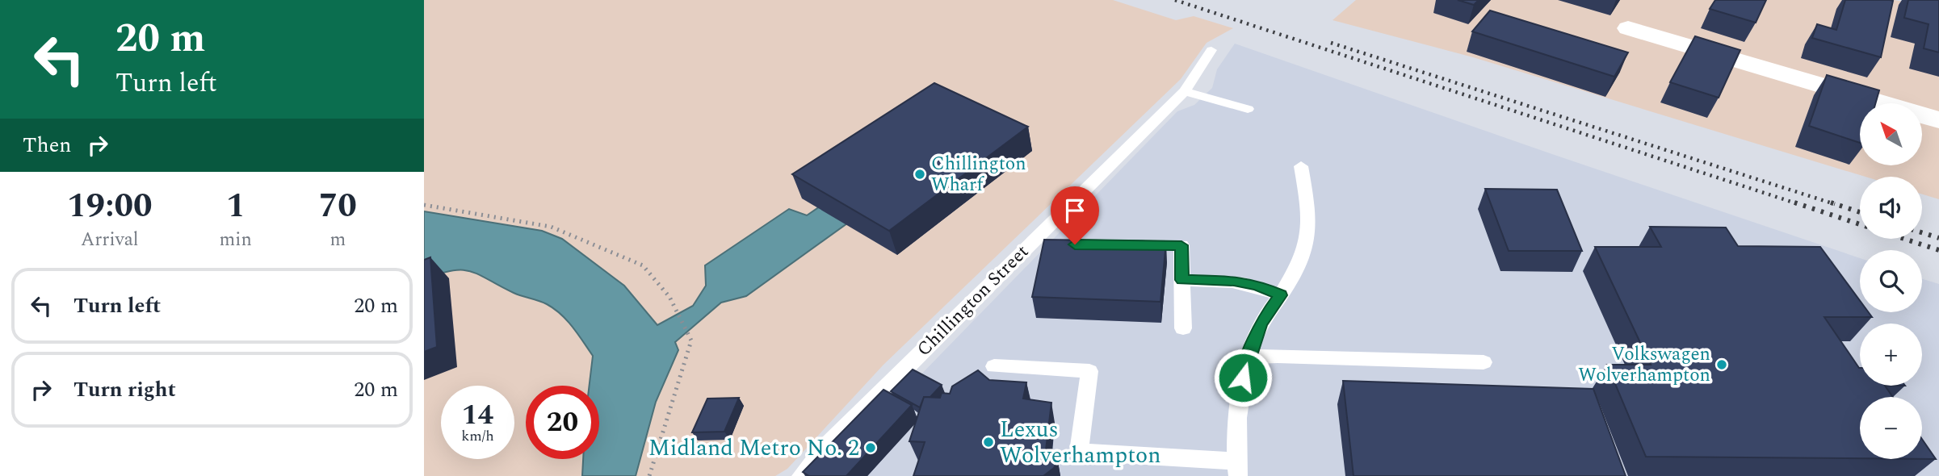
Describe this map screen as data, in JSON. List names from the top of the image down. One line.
{"streets":{"lane":["Chillington Street"]},"places":["Chillington Wharf","Volkswagen Wolverhampton","Lexus Wolverhampton","Midland Metro No. 2"],"north":"top left","page":{"turn":["20 m","Turn left"],"map_buttons":["+","−"],"then":"Then","eta":["19:00","Arrival","1","min","70","m"],"list":[{"name":"Turn left","value":"20 m"},{"name":"Turn right","value":"20 m"}],"speed":"14 km/h","limit":"20"}}
